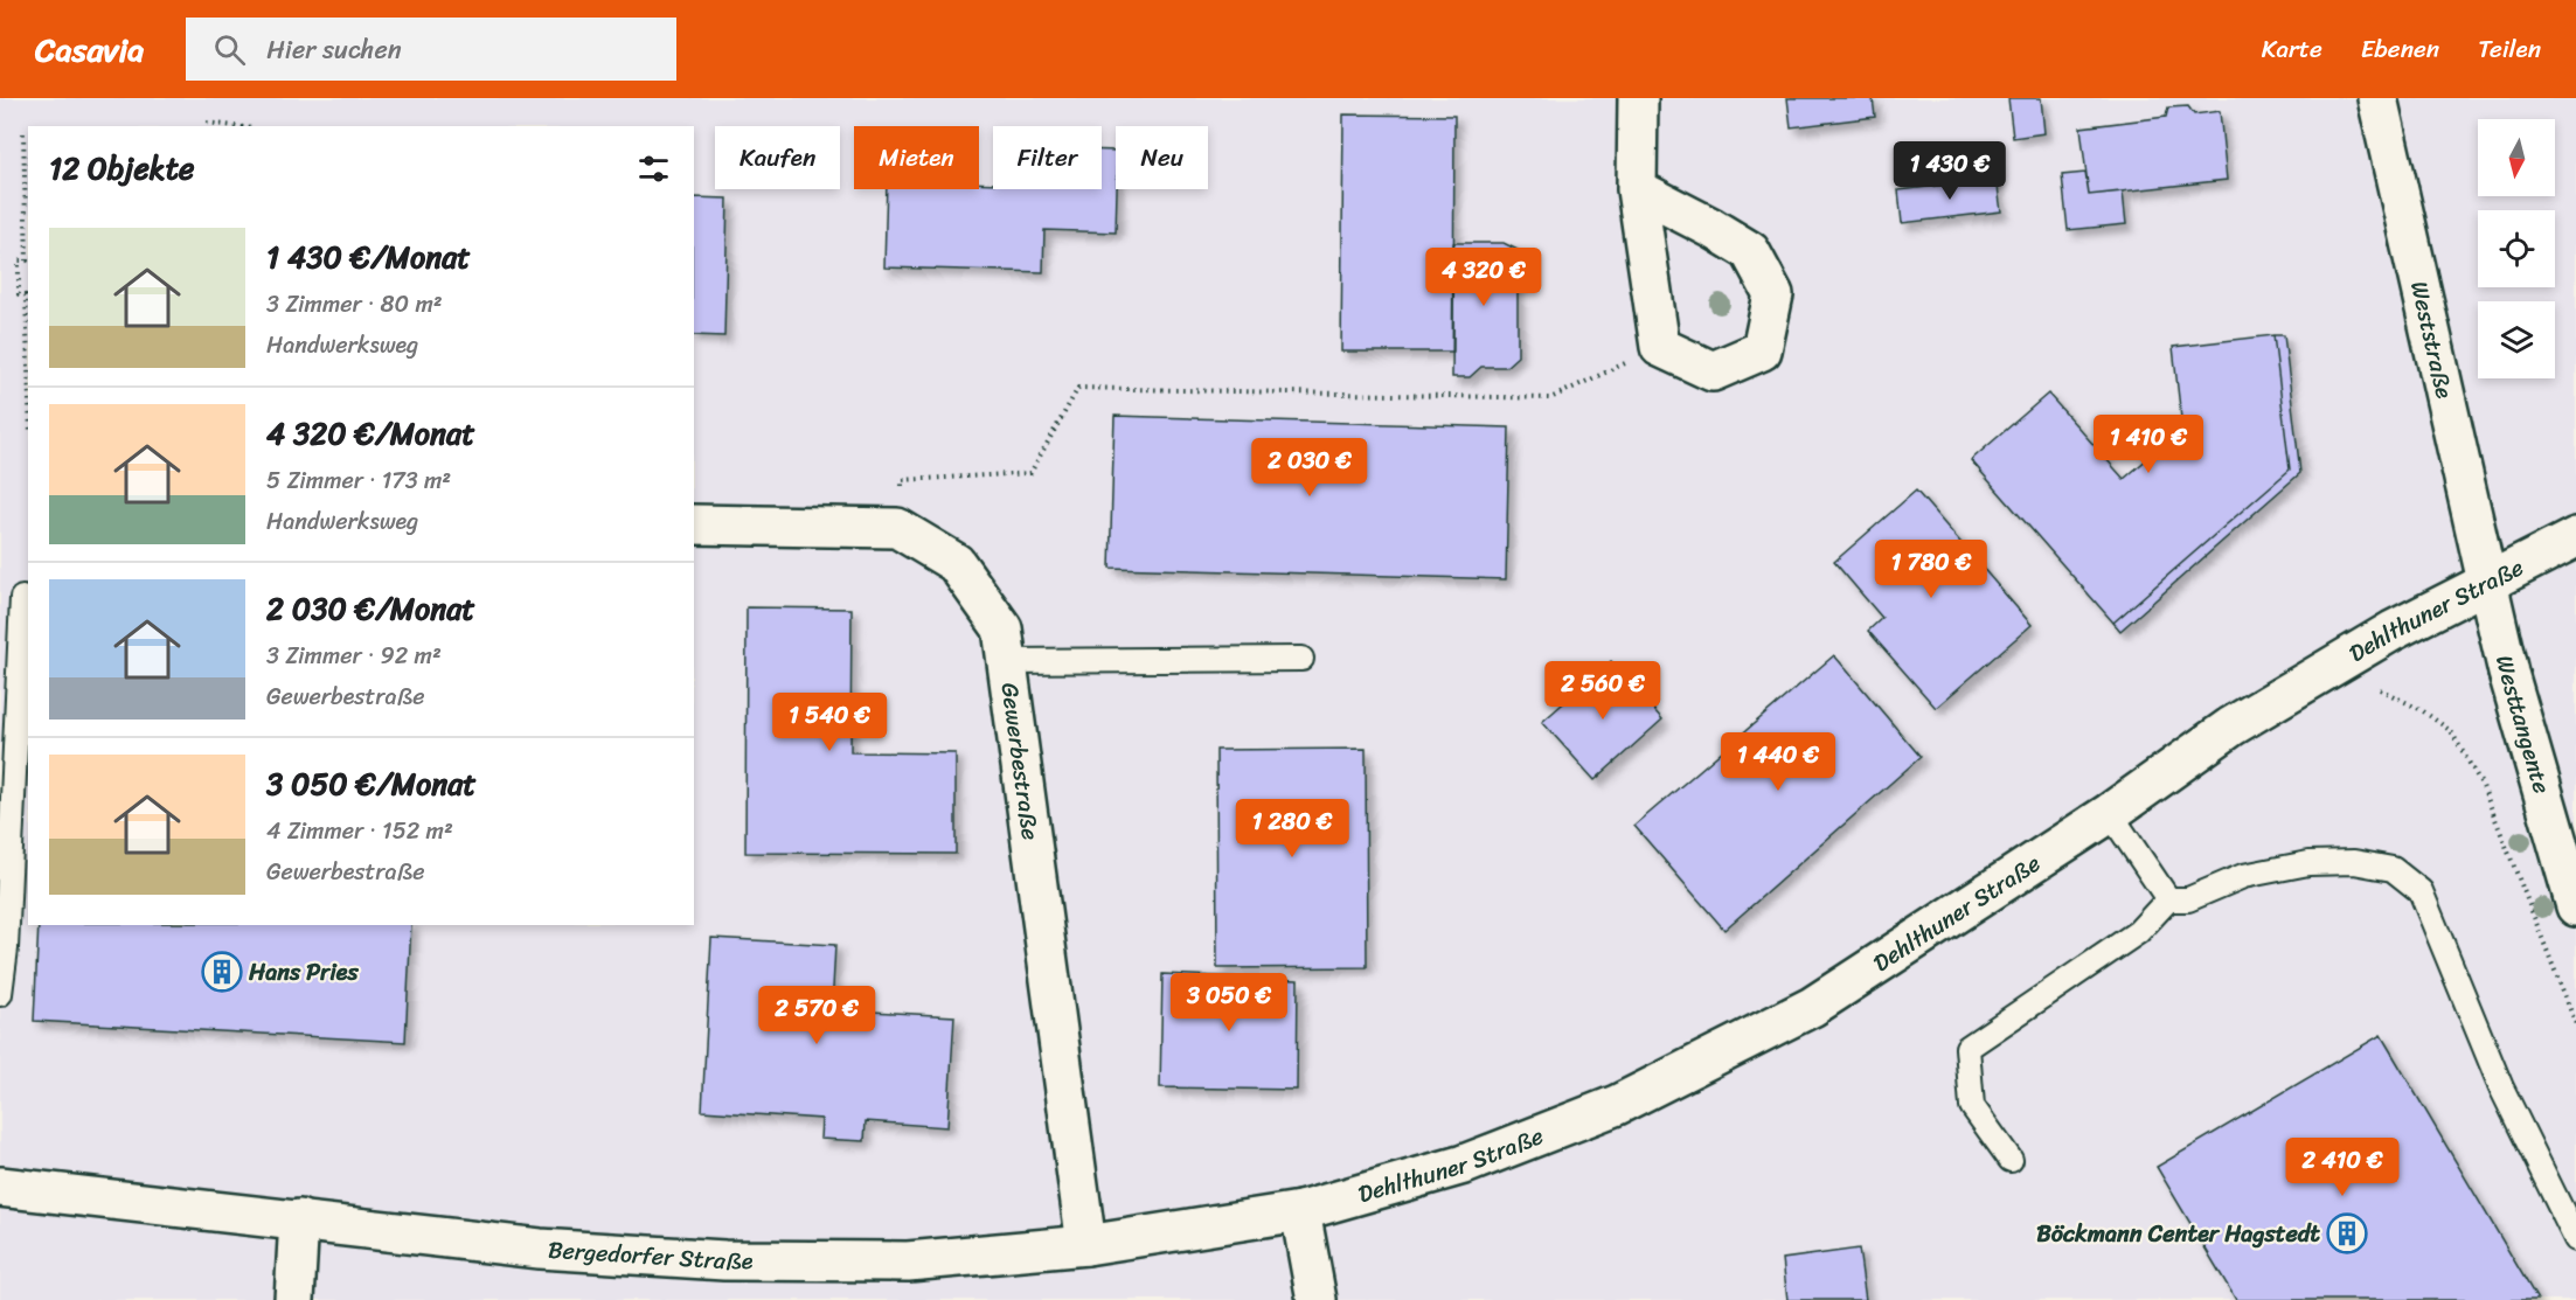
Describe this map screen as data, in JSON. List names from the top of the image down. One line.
{"streets":{"street":["Weststraße","Dehlthuner Straße","Westtangente","Gewerbestraße","Bergedorfer Straße"]},"crossings":[["Weststraße","Dehlthuner Straße"],["Weststraße","Westtangente"],["Dehlthuner Straße","Westtangente"],["Dehlthuner Straße","Bergedorfer Straße"],["Gewerbestraße","Bergedorfer Straße"]],"places":{"building":["Hans Pries","Böckmann Center Hagstedt"]},"north":"bottom","page":{"header":"Casavia","search":"Hier suchen","nav":["Karte","Ebenen","Teilen"],"chip":["Kaufen","Mieten","Filter","Neu"],"heading":"12 Objekte","price":["1 430 €","4 320 €","1 410 €","2 030 €","1 780 €","2 560 €","1 540 €","1 440 €","1 280 €","3 050 €","2 570 €","2 410 €"],"list":[{"name":"1 430 €/Monat","note":"3 Zimmer · 80 m² · Handwerksweg"},{"name":"4 320 €/Monat","note":"5 Zimmer · 173 m² · Handwerksweg"},{"name":"2 030 €/Monat","note":"3 Zimmer · 92 m² · Gewerbestraße"},{"name":"3 050 €/Monat","note":"4 Zimmer · 152 m² · Gewerbestraße"}]}}
